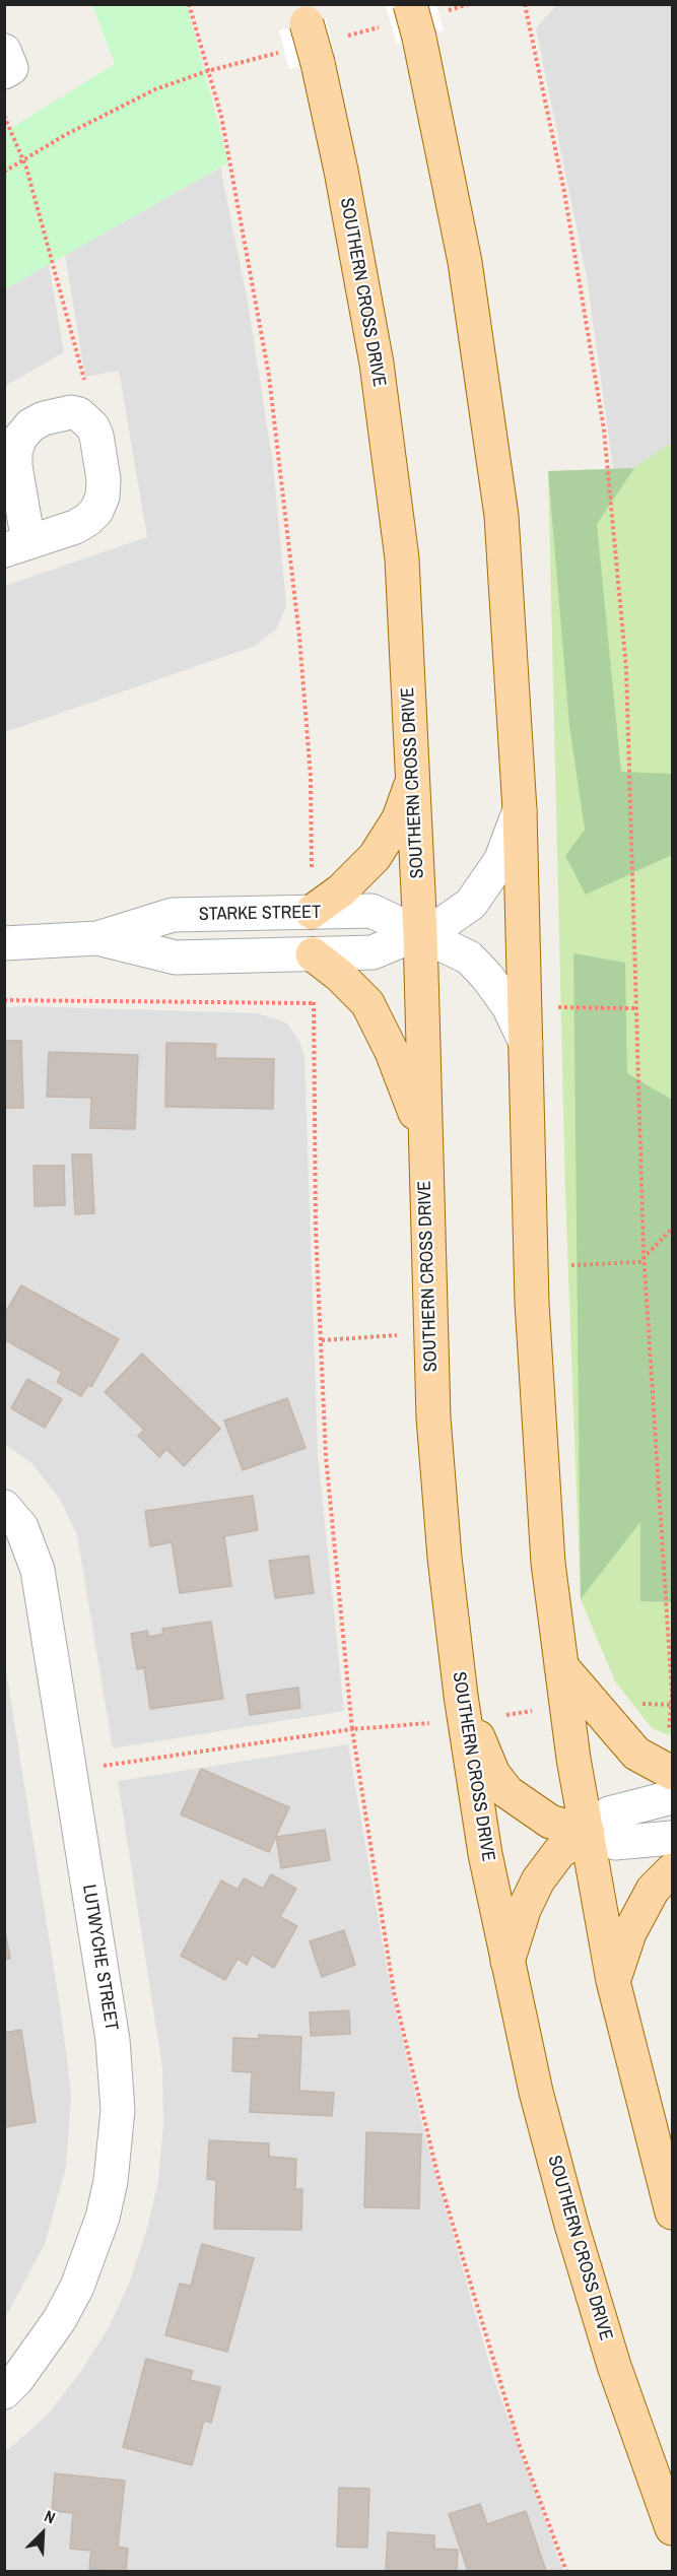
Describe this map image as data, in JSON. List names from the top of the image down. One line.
{"streets":{"main road":["SOUTHERN CROSS DRIVE"],"street":["STARKE STREET","LUTWYCHE STREET"]},"crossings":[["SOUTHERN CROSS DRIVE","STARKE STREET"]],"north":"top right"}
